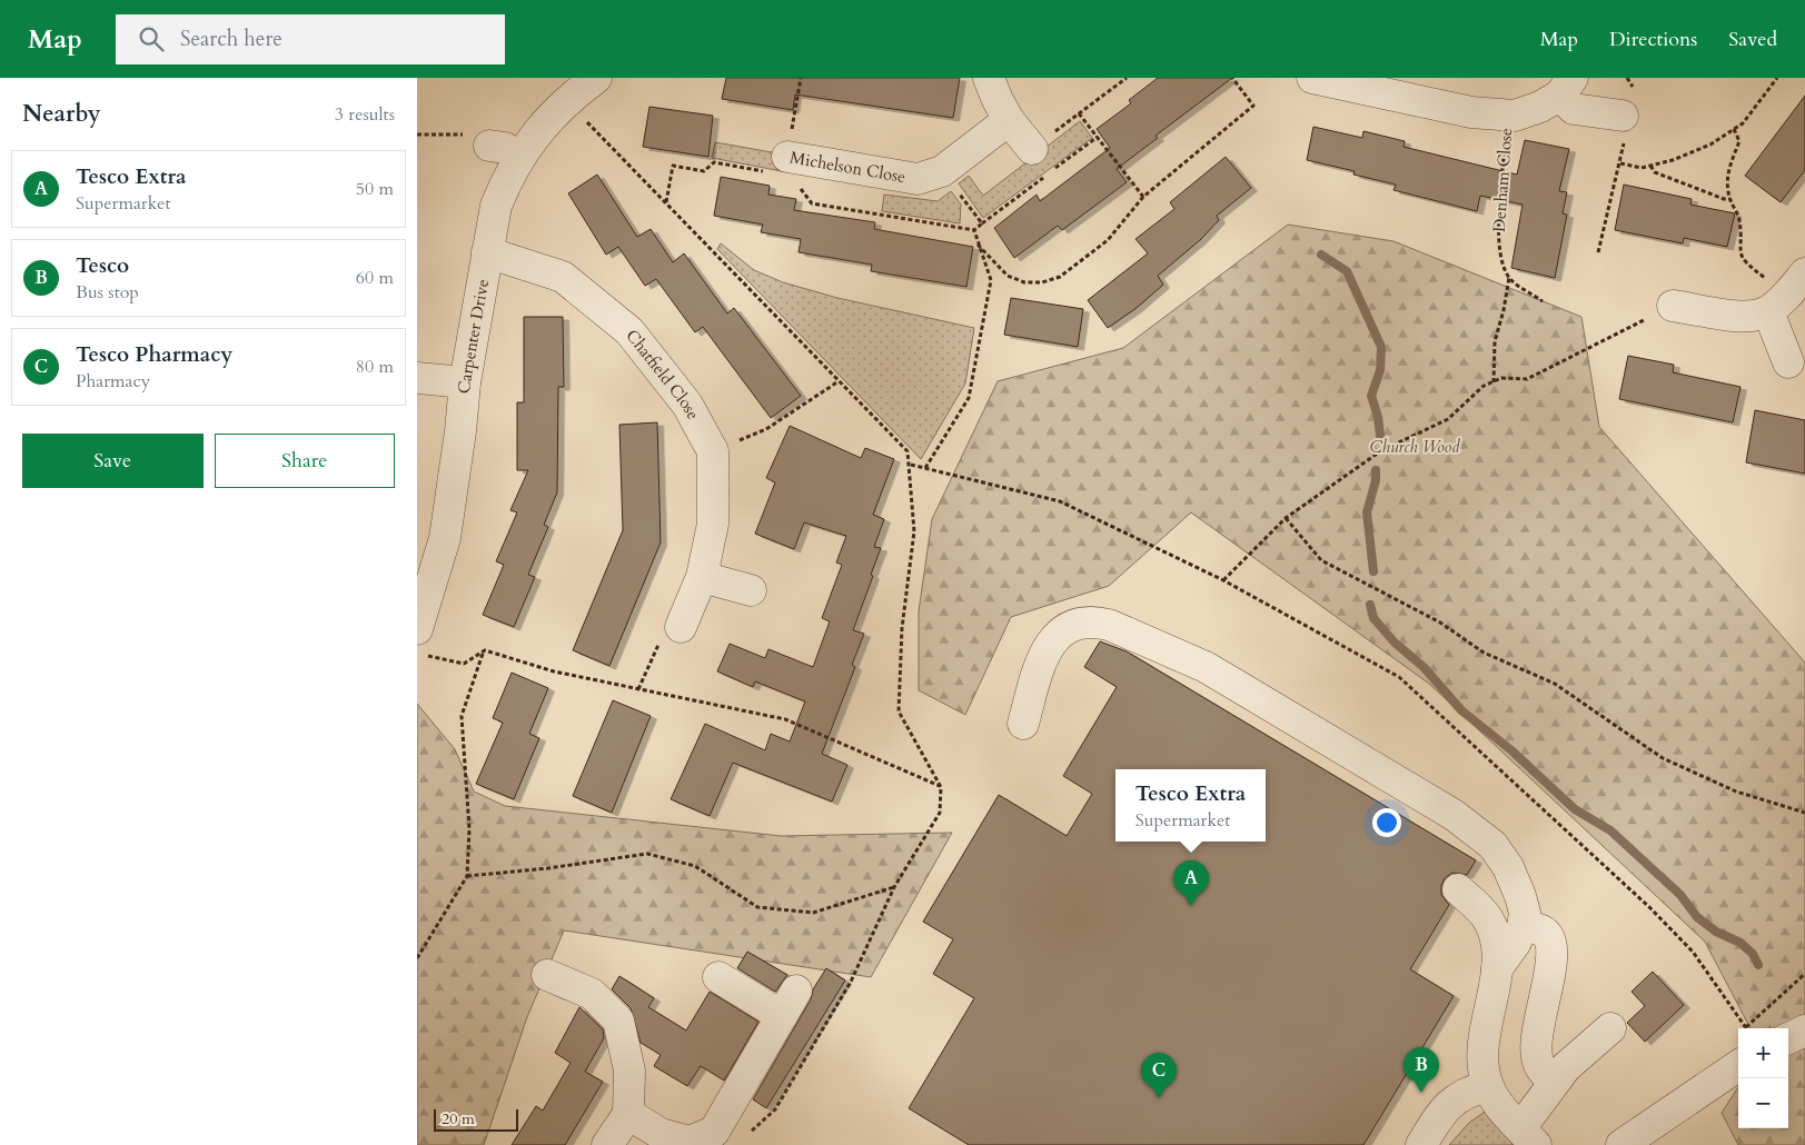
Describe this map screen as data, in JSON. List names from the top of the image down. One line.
{"streets":{"street":["Michelson Close","Denham Close","Carpenter Drive","Chatfield Close"]},"crossings":[["Carpenter Drive","Chatfield Close"]],"parks":["Church Wood"],"scale_bar":"20 m","page":{"header":"Map","search":"Search here","nav":["Map","Directions","Saved"],"heading":["Nearby","3 results"],"list":[{"mark":"A","name":"Tesco Extra","note":"Supermarket","value":"50 m"},{"mark":"B","name":"Tesco","note":"Bus stop","value":"60 m"},{"mark":"C","name":"Tesco Pharmacy","note":"Pharmacy","value":"80 m"}],"buttons":["Save","Share"],"popup":["Tesco Extra","Supermarket"],"pins":["A","B","C"],"map_buttons":["+","−"],"scale":"20 m"}}
